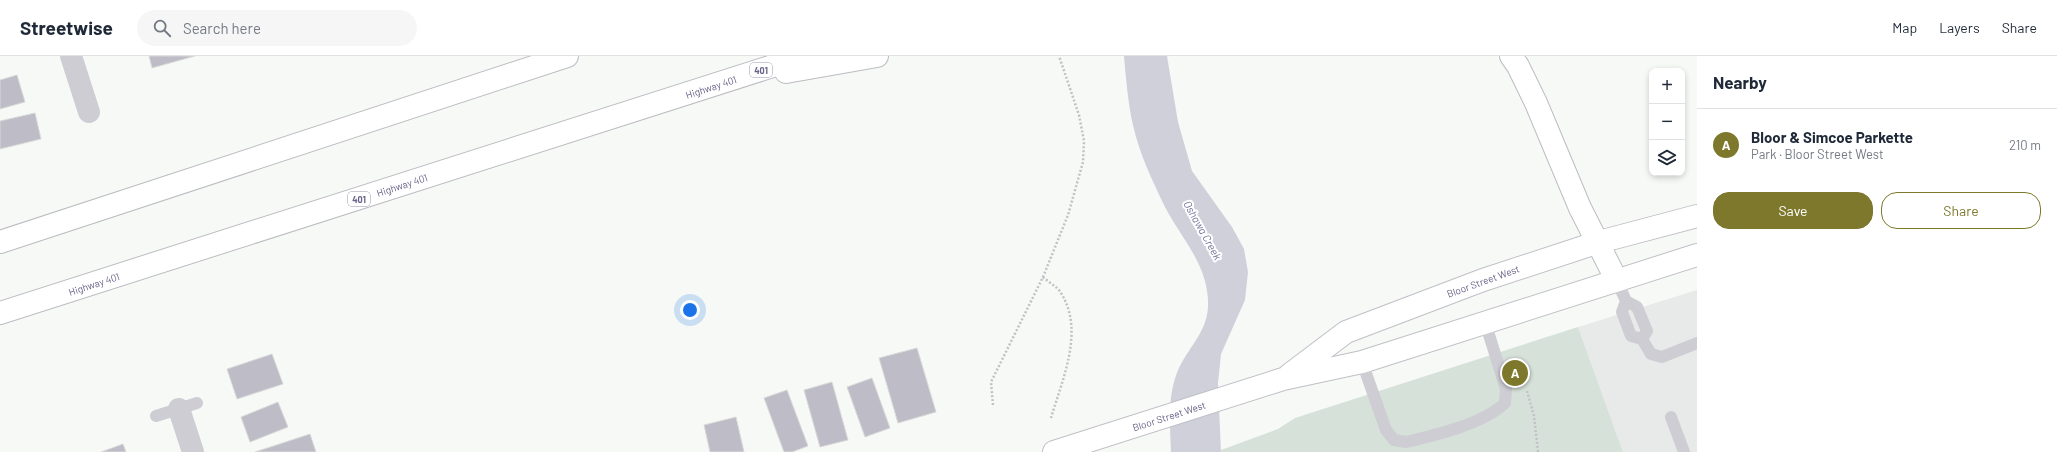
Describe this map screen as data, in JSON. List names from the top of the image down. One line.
{"streets":{"main road":["401","Highway 401","Bloor Street West"]},"water":["Oshawa Creek"],"page":{"header":"Streetwise","search":"Search here","nav":["Map","Layers","Share"],"heading":"Nearby","map_buttons":["+","−"],"list":[{"mark":"A","name":"Bloor & Simcoe Parkette","note":"Park · Bloor Street West","value":"210 m"}],"buttons":["Save","Share"],"pins":"A"}}
